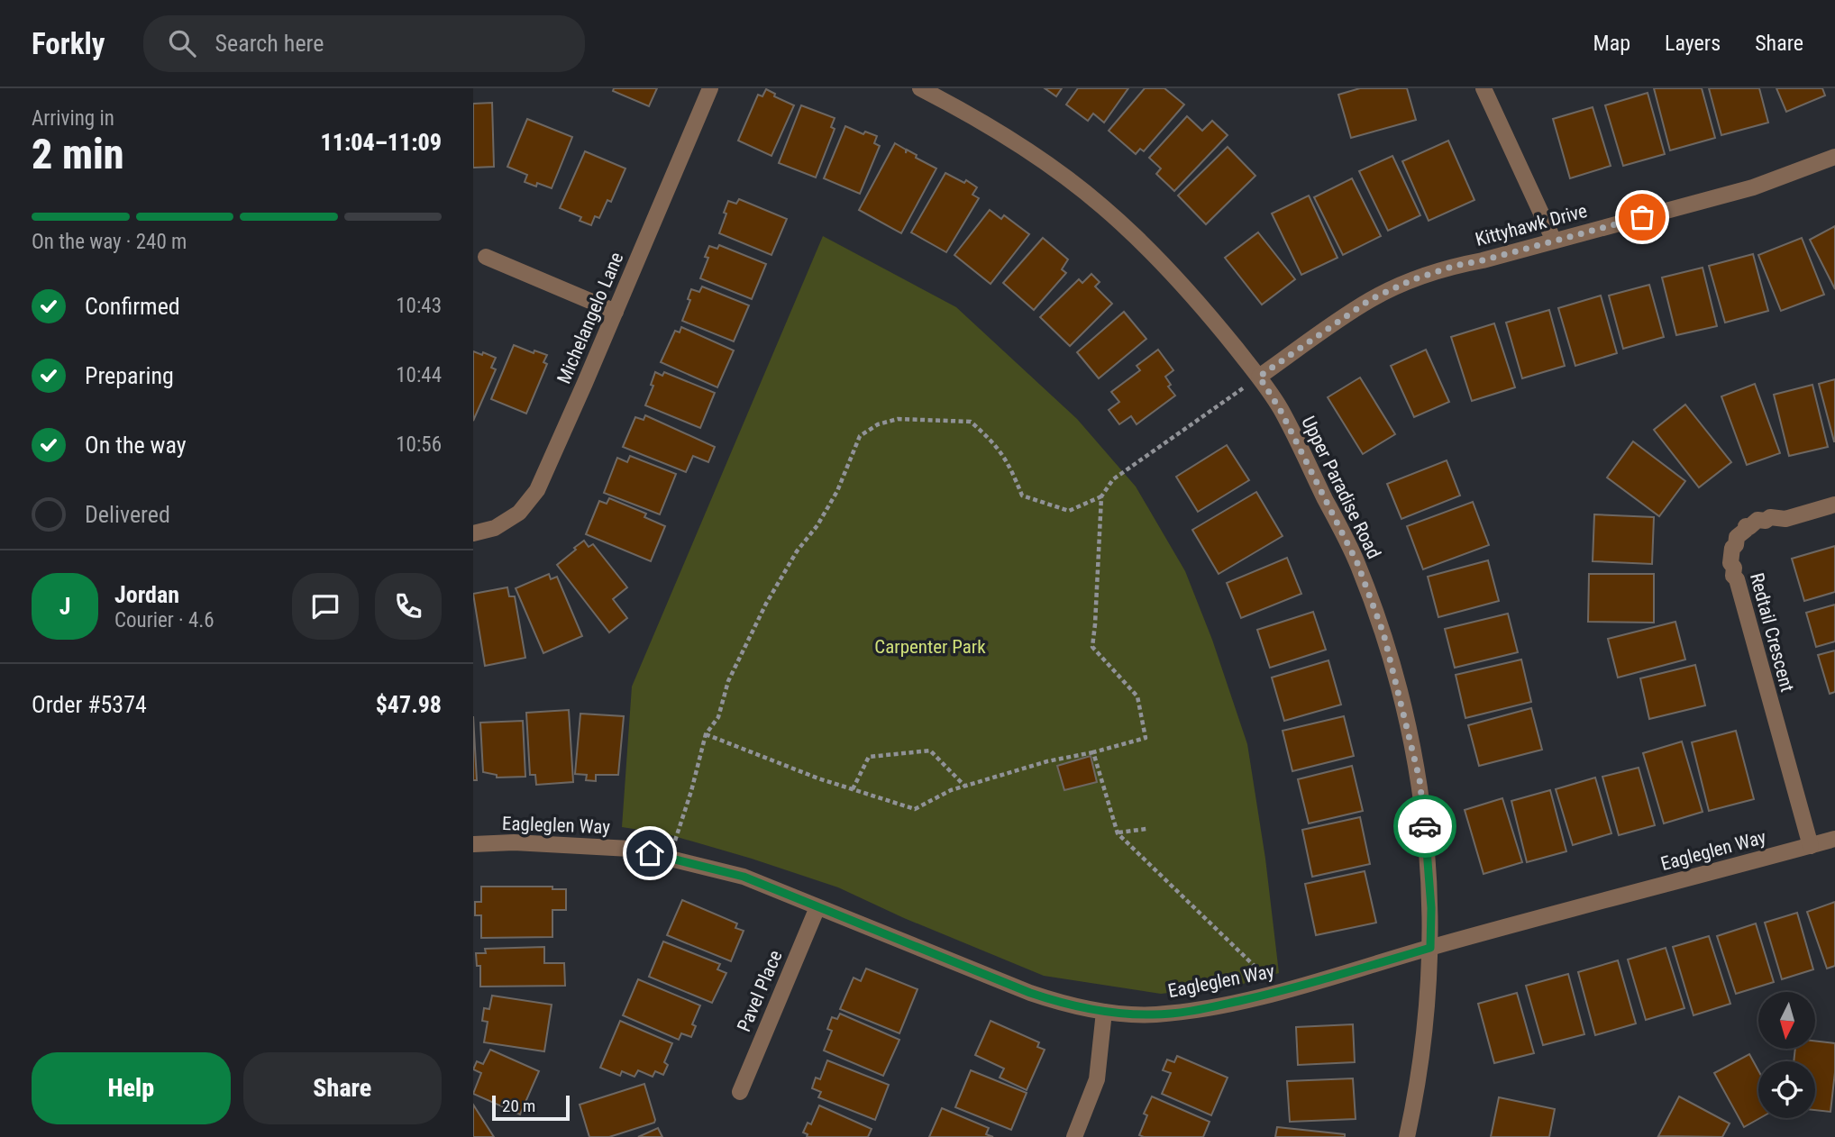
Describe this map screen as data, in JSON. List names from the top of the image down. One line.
{"streets":{"street":["Kittyhawk Drive","Michelangelo Lane","Upper Paradise Road","Redtail Crescent","Eagleglen Way","Pavel Place"]},"crossings":[["Kittyhawk Drive","Upper Paradise Road"],["Upper Paradise Road","Eagleglen Way"],["Redtail Crescent","Eagleglen Way"],["Eagleglen Way","Pavel Place"]],"parks":["Carpenter Park"],"scale_bar":"20 m","north":"bottom","page":{"header":"Forkly","search":"Search here","nav":["Map","Layers","Share"],"heading":["2 min","Arriving in","11:04–11:09"],"panel":["Jordan","Courier · 4.6","Order #5374","$47.98"],"bar":"On the way · 240 m","list":[["Confirmed","10:43"],["Preparing","10:44"],["On the way","10:56"],"Delivered"],"round":"J","buttons":["Help","Share"],"scale":"20 m"}}
